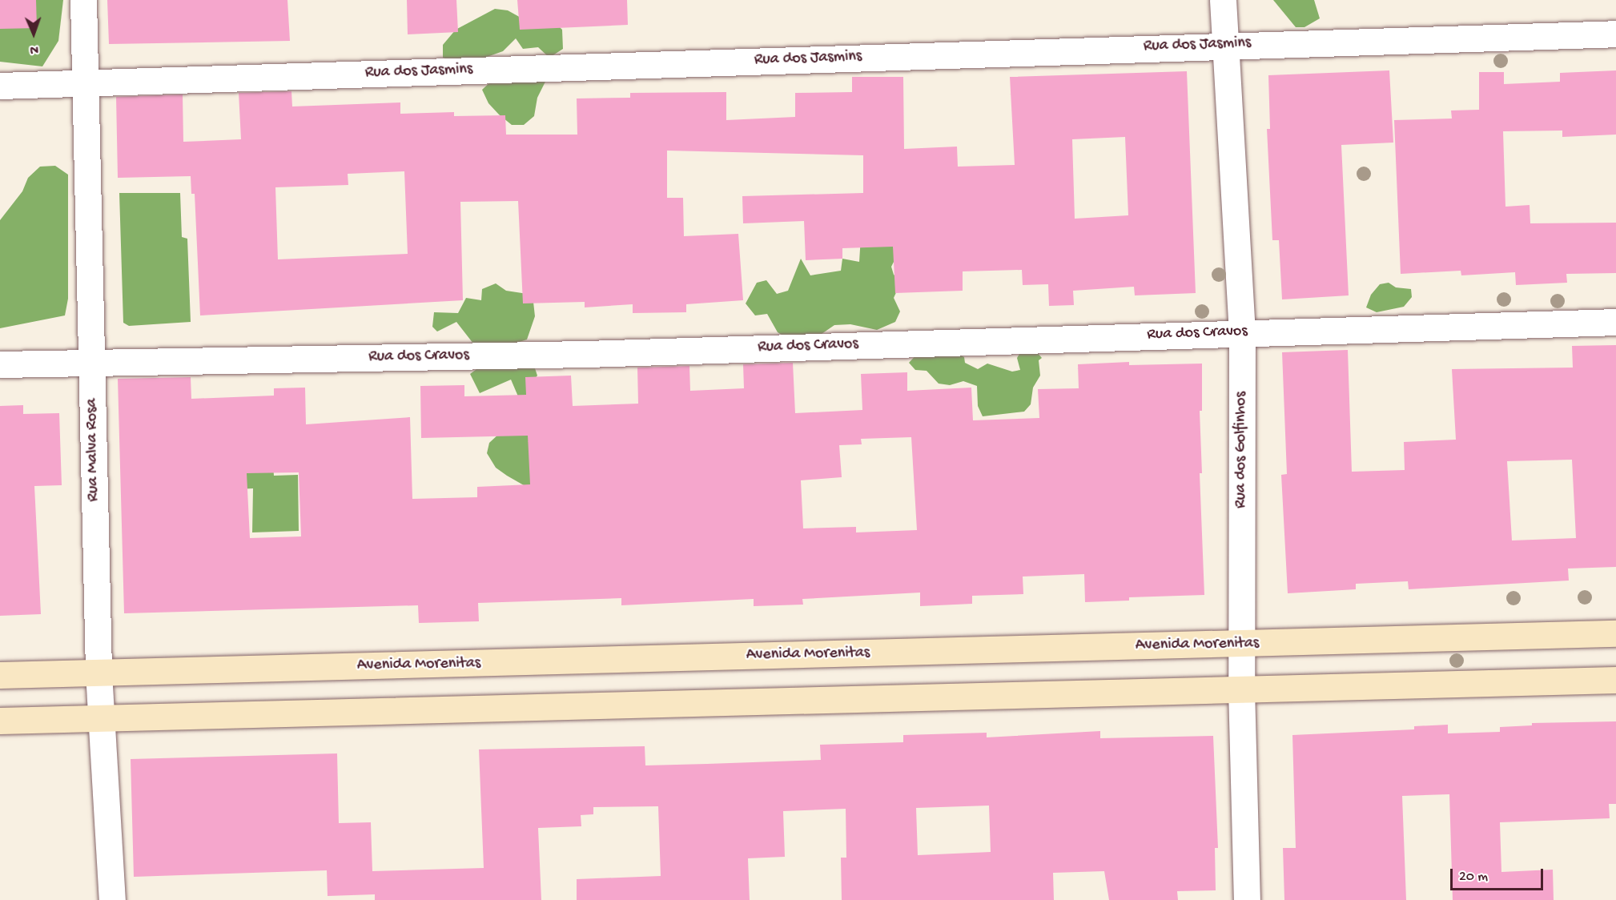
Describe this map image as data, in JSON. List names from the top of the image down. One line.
{"streets":{"main road":["Avenida Morenitas"],"street":["Rua dos Jasmins","Rua dos Cravos","Rua Malva Rosa","Rua dos Golfinhos"]},"crossings":[["Rua dos Jasmins","Rua Malva Rosa"],["Rua dos Jasmins","Rua dos Golfinhos"],["Rua dos Cravos","Rua Malva Rosa"],["Rua dos Cravos","Rua dos Golfinhos"],["Rua Malva Rosa","Avenida Morenitas"],["Rua dos Golfinhos","Avenida Morenitas"]],"scale_bar":"20 m","north":"bottom"}
